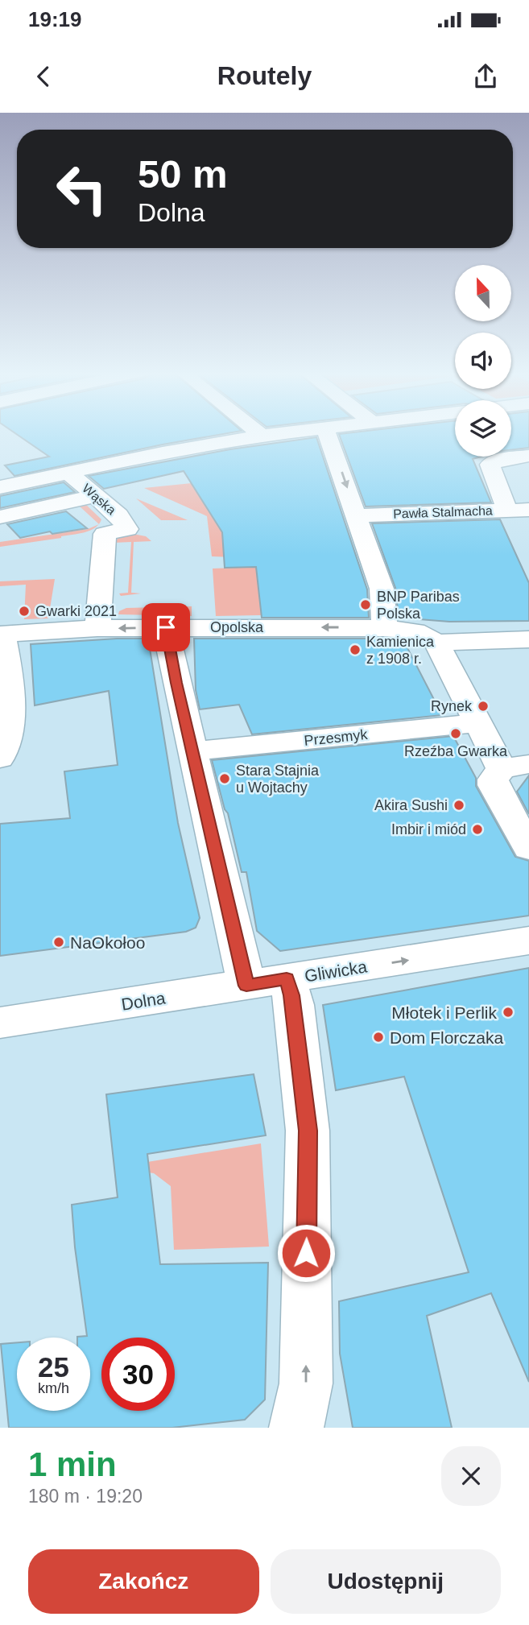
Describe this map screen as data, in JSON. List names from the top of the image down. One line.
{"streets":{"street":["Wąska","Pawła Stalmacha","Opolska","Przesmyk","Gliwicka","Dolna"]},"crossings":[["Wąska","Opolska"],["Gliwicka","Dolna"]],"places":["BNP Paribas Polska","Gwarki 2021","Kamienica z 1908 r.","Rynek","Rzeźba Gwarka","Stara Stajnia u Wojtachy","Akira Sushi","Imbir i miód","NaOkołoo","Młotek i Perlik","Dom Florczaka"],"north":"top","page":{"status":"19:19","header":"Routely","turn":["50 m","Dolna"],"speed":"25 km/h","limit":"30","heading":["1 min","180 m · 19:20"],"buttons":["Zakończ","Udostępnij"]}}
